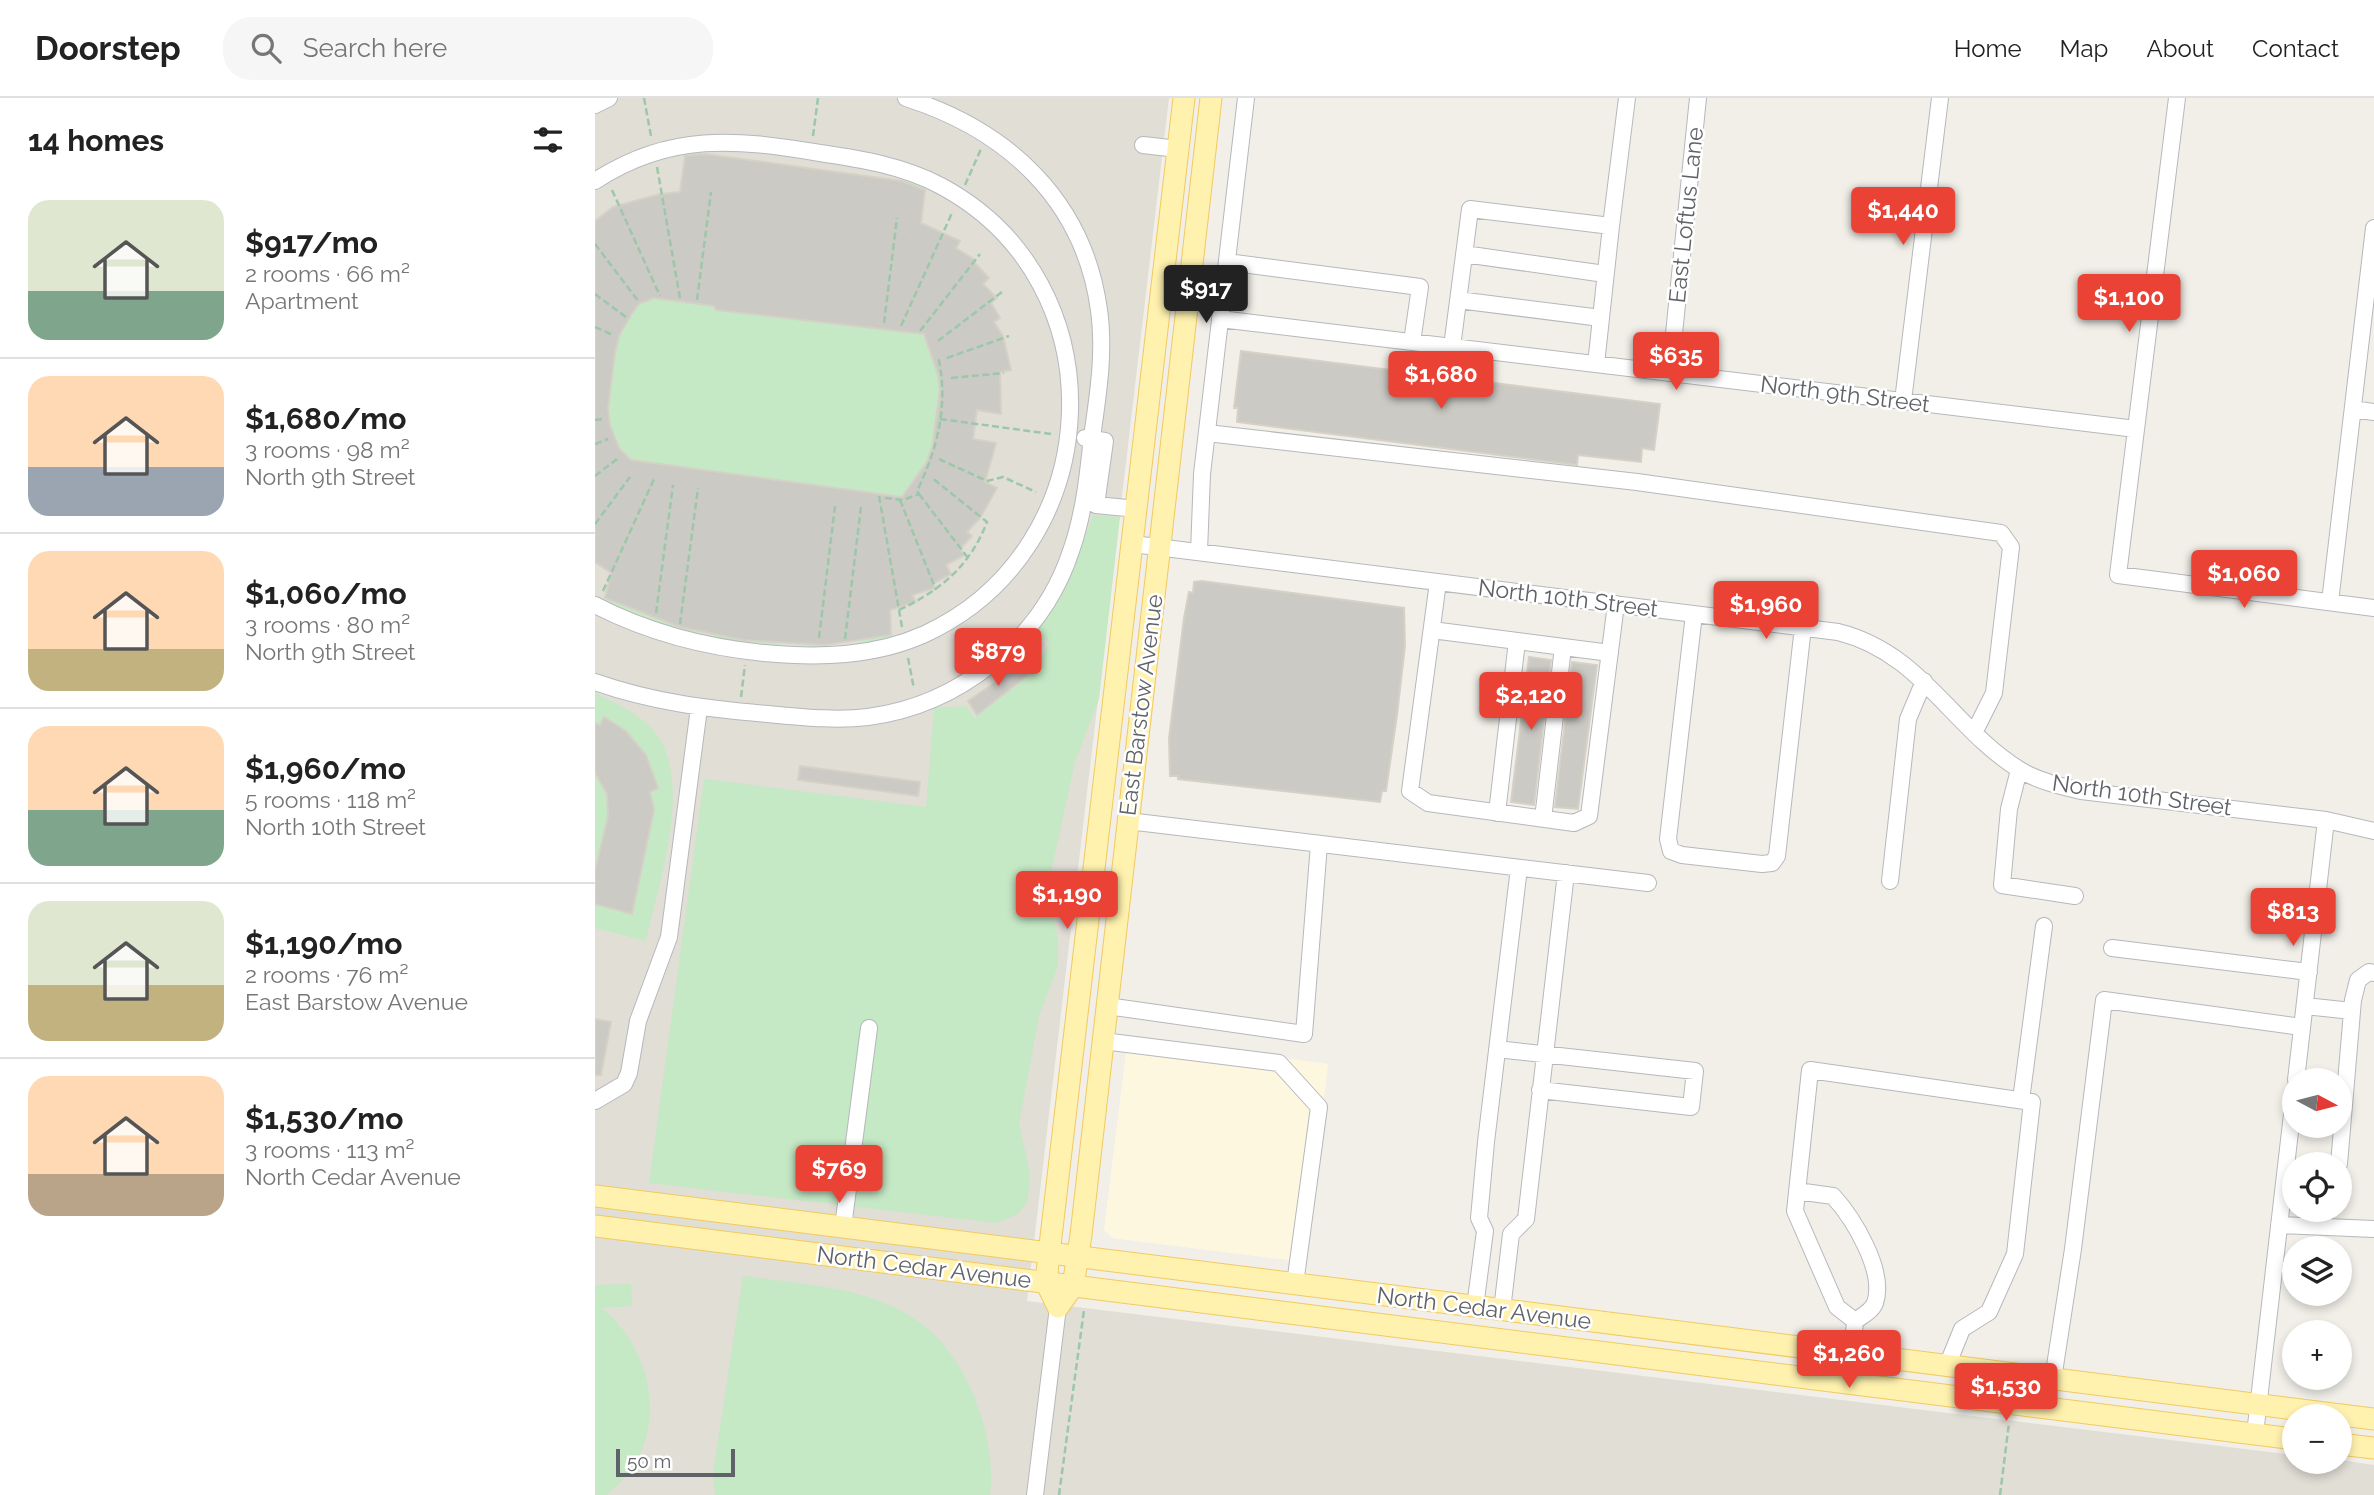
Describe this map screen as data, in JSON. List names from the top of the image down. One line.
{"streets":{"main road":["East Barstow Avenue","North Cedar Avenue"],"street":["East Loftus Lane","North 9th Street","North 10th Street"]},"crossings":[["East Loftus Lane","North 9th Street"],["North 10th Street","East Barstow Avenue"],["East Barstow Avenue","North Cedar Avenue"]],"scale_bar":"50 m","north":"right","page":{"header":"Doorstep","search":"Search here","nav":["Home","Map","About","Contact"],"heading":"14 homes","list":[{"name":"$917/mo","note":"2 rooms · 66 m² · Apartment"},{"name":"$1,680/mo","note":"3 rooms · 98 m² · North 9th Street"},{"name":"$1,060/mo","note":"3 rooms · 80 m² · North 9th Street"},{"name":"$1,960/mo","note":"5 rooms · 118 m² · North 10th Street"},{"name":"$1,190/mo","note":"2 rooms · 76 m² · East Barstow Avenue"},{"name":"$1,530/mo","note":"3 rooms · 113 m² · North Cedar Avenue"}],"price":["$1,440","$917","$1,100","$635","$1,680","$1,060","$1,960","$879","$2,120","$1,190","$813","$769","$1,260","$1,530"],"map_buttons":["+","−"],"scale":"50 m"}}
